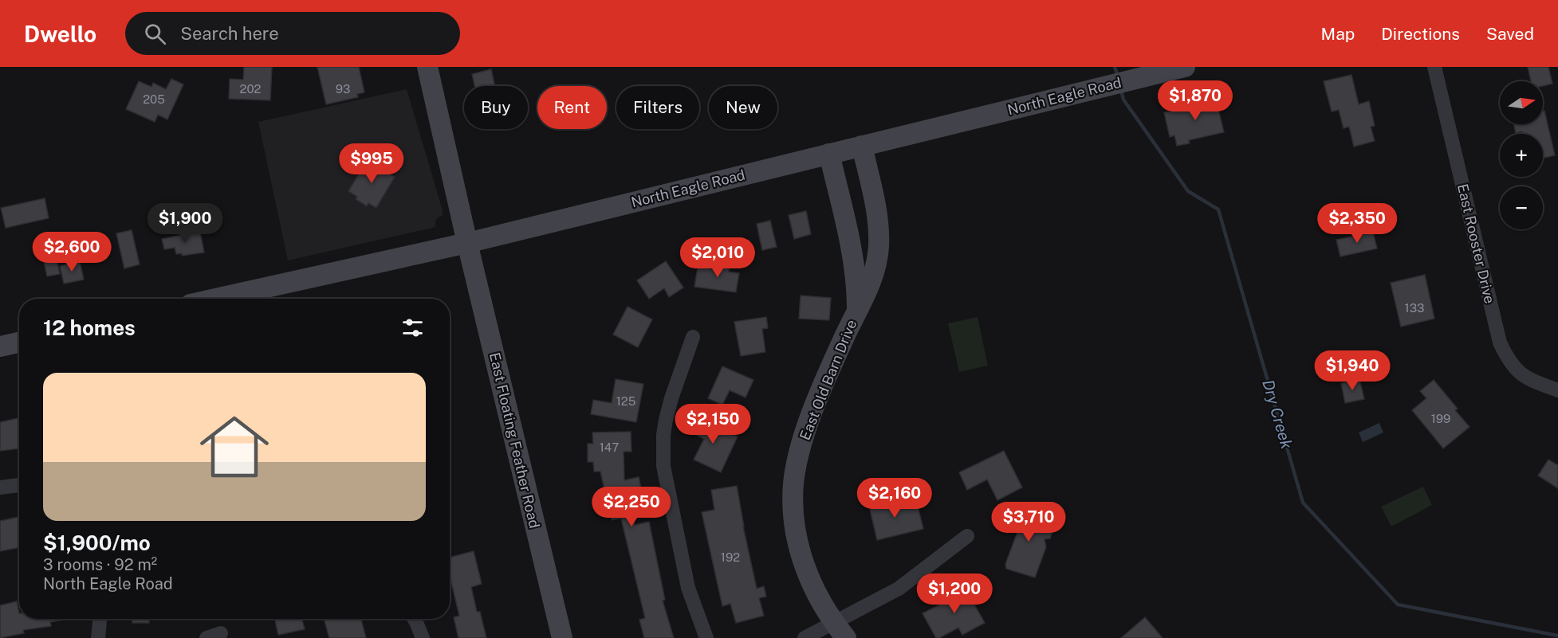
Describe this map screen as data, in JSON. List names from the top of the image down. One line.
{"streets":{"main road":["North Eagle Road","East Old Barn Drive","East Floating Feather Road"],"street":["East Rooster Drive"]},"crossings":[["North Eagle Road","East Old Barn Drive"],["North Eagle Road","East Floating Feather Road"]],"water":["Dry Creek"],"house_numbers":["202","93","205","133","125","199","147","192"],"north":"right","page":{"header":"Dwello","search":"Search here","nav":["Map","Directions","Saved"],"price":["$1,870","$995","$1,900","$2,350","$2,600","$2,010","$1,940","$2,150","$2,160","$2,250","$3,710","$1,200"],"map_buttons":["+","−"],"chip":["Buy","Rent","Filters","New"],"heading":"12 homes","list":[{"name":"$1,900/mo","note":"3 rooms · 92 m² · North Eagle Road"}]}}
